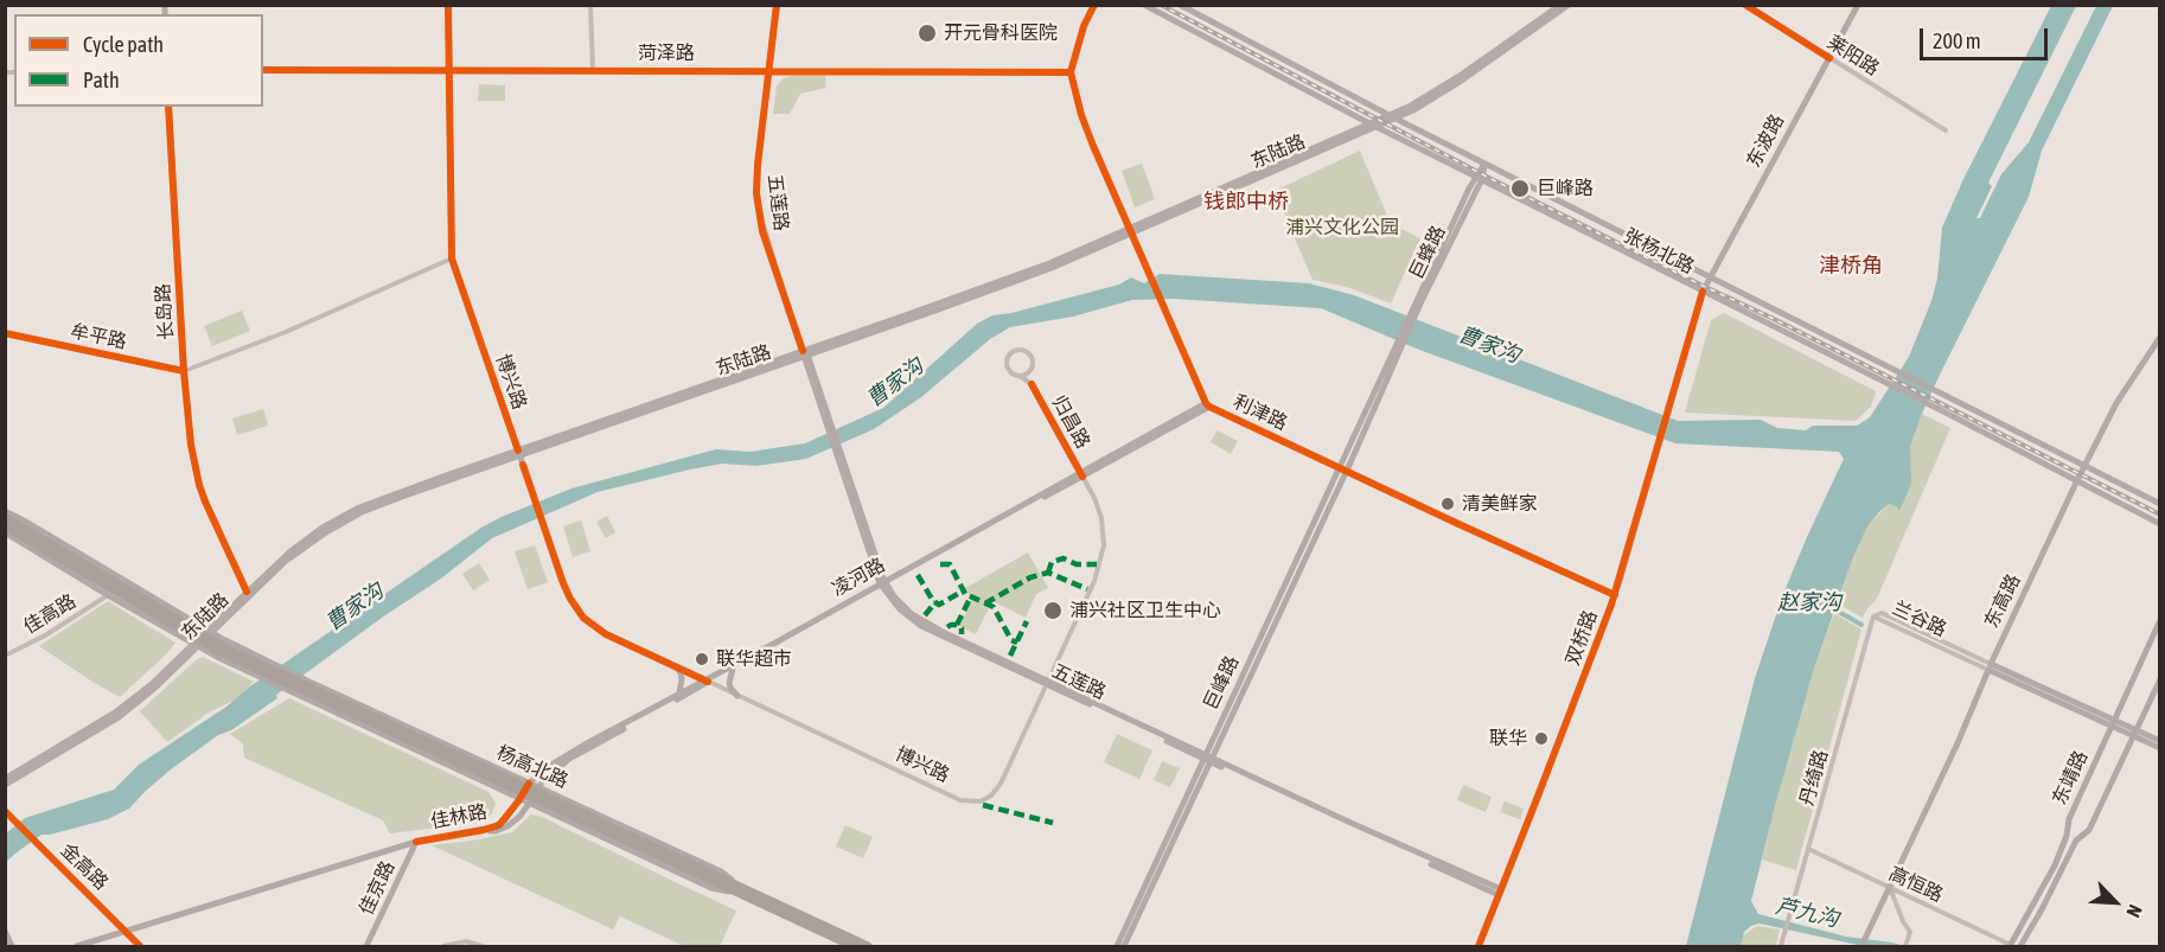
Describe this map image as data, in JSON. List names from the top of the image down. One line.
{"streets":{"highway":["杨高北路"],"main road":["东靖路"],"street":["菏泽路","莱阳路","东波路","东陆路","五莲路","张杨北路","长岛路","牟平路","博兴路","利津路","归昌路","凌河路","东高路","佳高路","兰谷路","双桥路","巨峰路","丹绮路","佳林路","金高路","高恒路","佳京路"]},"crossings":[["菏泽路","五莲路"],["菏泽路","博兴路"],["菏泽路","利津路"],["莱阳路","东波路"],["东波路","张杨北路"],["东波路","双桥路"],["东陆路","五莲路"],["东陆路","张杨北路"],["东陆路","长岛路"],["东陆路","博兴路"],["东陆路","利津路"],["东陆路","杨高北路"],["五莲路","归昌路"],["五莲路","凌河路"],["五莲路","双桥路"],["五莲路","巨峰路"],["张杨北路","东高路"],["张杨北路","双桥路"],["张杨北路","巨峰路"],["长岛路","牟平路"],["博兴路","归昌路"],["博兴路","凌河路"],["利津路","凌河路"],["利津路","双桥路"],["利津路","巨峰路"],["归昌路","凌河路"],["凌河路","杨高北路"],["凌河路","佳林路"],["东高路","兰谷路"],["东高路","高恒路"],["佳高路","杨高北路"],["兰谷路","丹绮路"],["兰谷路","东靖路"],["杨高北路","佳林路"],["丹绮路","高恒路"],["东靖路","高恒路"],["佳林路","金高路"],["佳林路","佳京路"]],"districts":["钱郎中桥","津桥角"],"water":["曹家沟","赵家沟","芦九沟"],"parks":["浦兴文化公园"],"places":["开元骨科医院","巨峰路","清美鲜家","浦兴社区卫生中心","联华超市","联华"],"legend":["Cycle path","Path"],"scale_bar":"200 m","north":"bottom right"}
